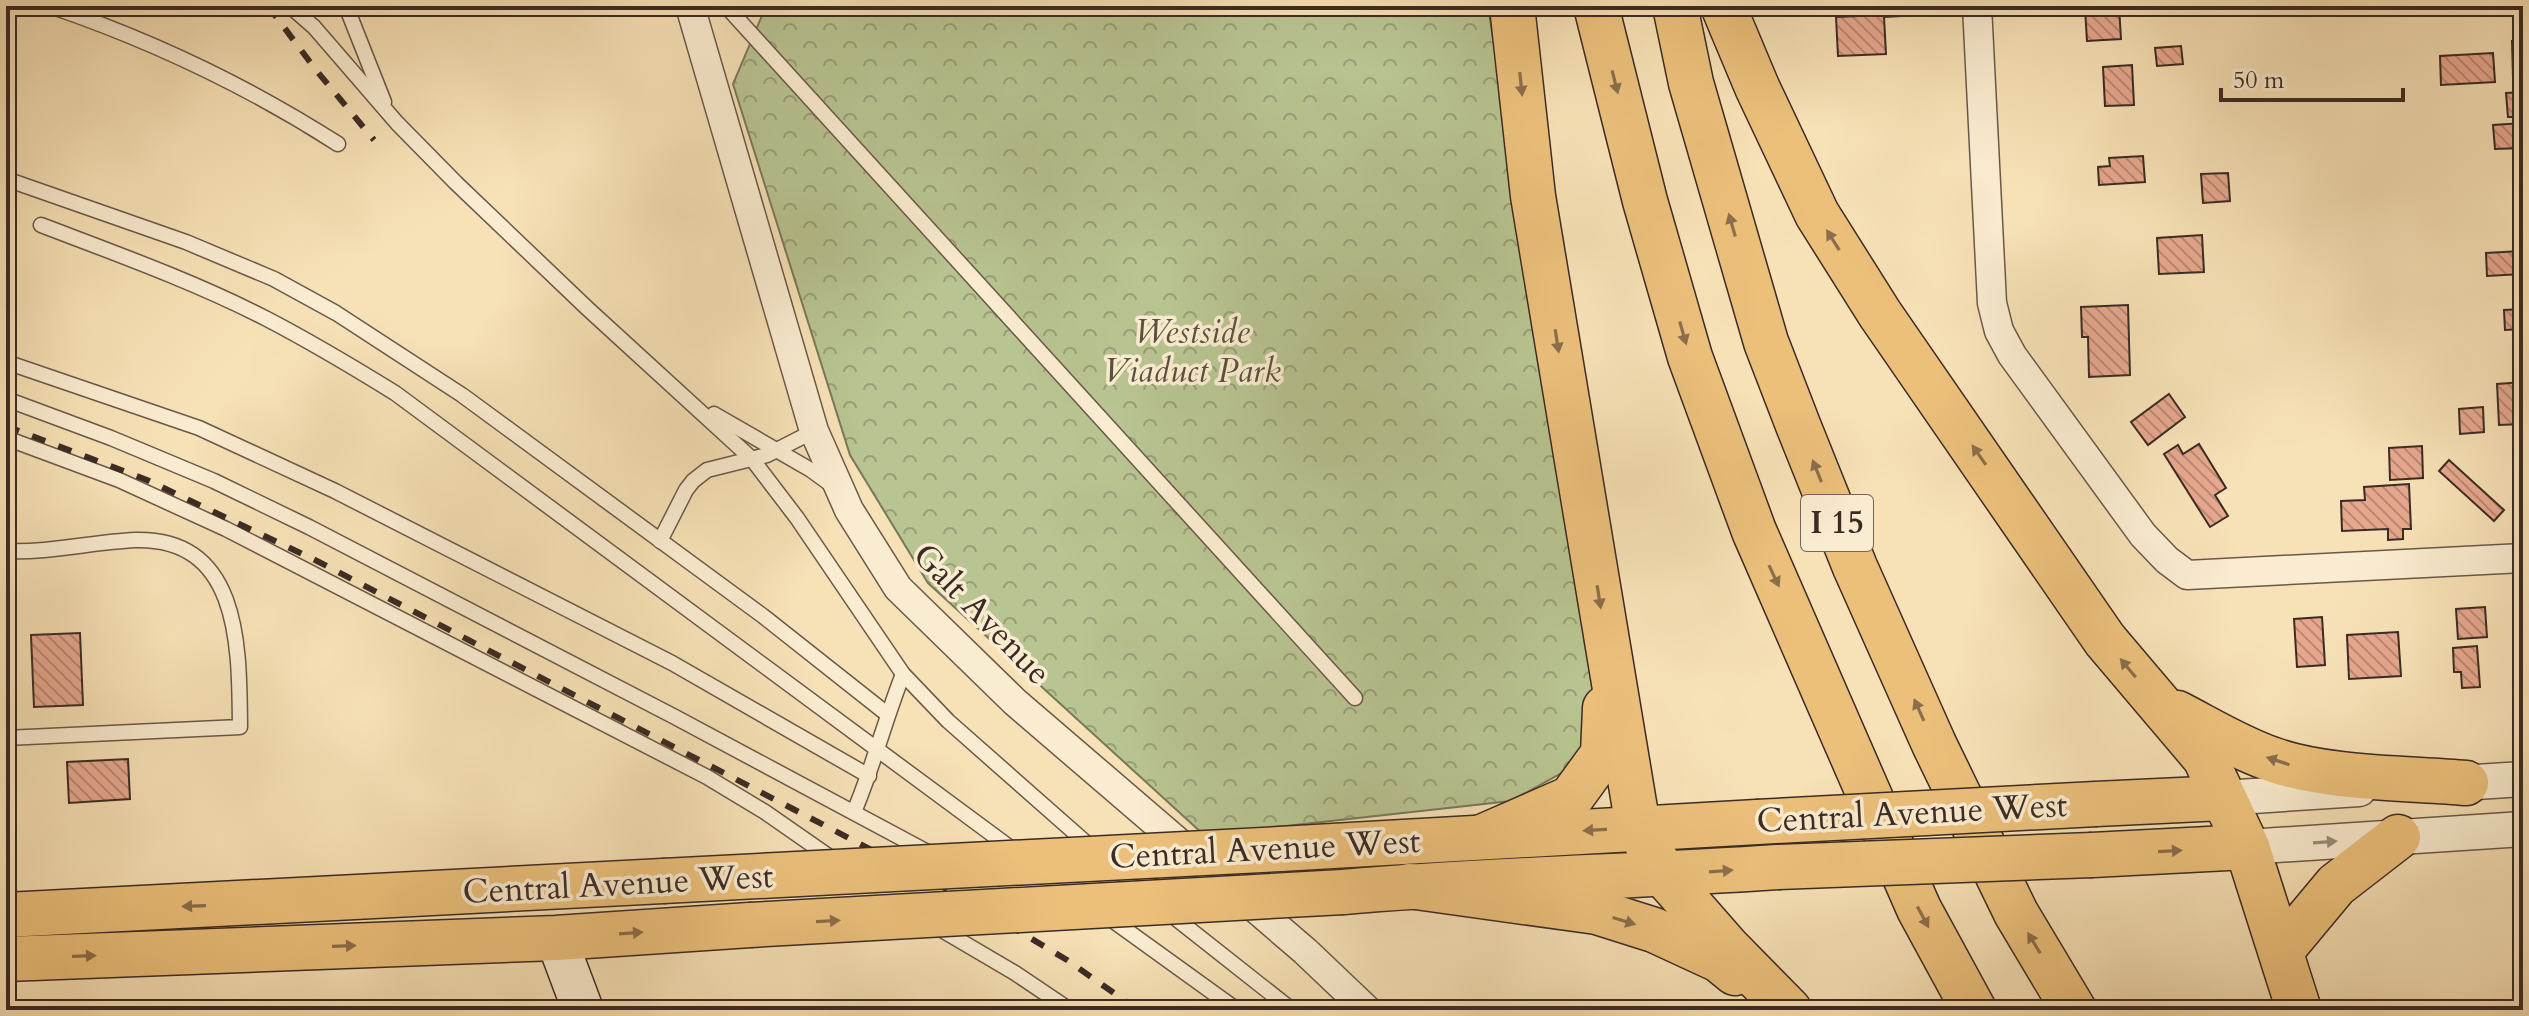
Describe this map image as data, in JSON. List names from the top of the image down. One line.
{"streets":{"highway":["I 15","Central Avenue West"],"street":["Galt Avenue"]},"parks":["Westside Viaduct Park"],"scale_bar":"50 m"}
